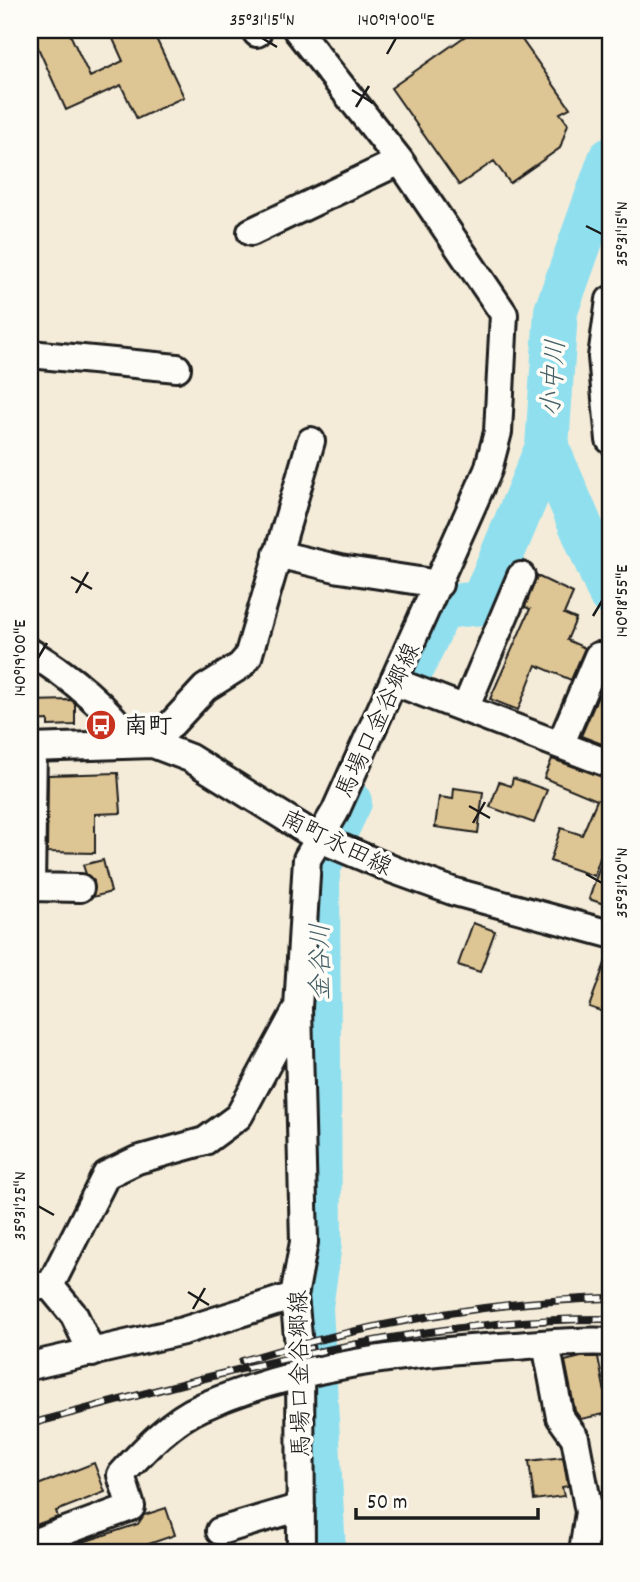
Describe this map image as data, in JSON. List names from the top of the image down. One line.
{"streets":{"street":["馬場口金谷郷線","南町永田線"]},"crossings":[["馬場口金谷郷線","南町永田線"]],"water":["小中川","金谷川"],"places":{"bus stop":["南町"]},"scale_bar":"50 m","coordinates":["35°31'15\"N","140°19'00\"E","140°18'55\"E","35°31'20\"N","35°31'25\"N"]}
